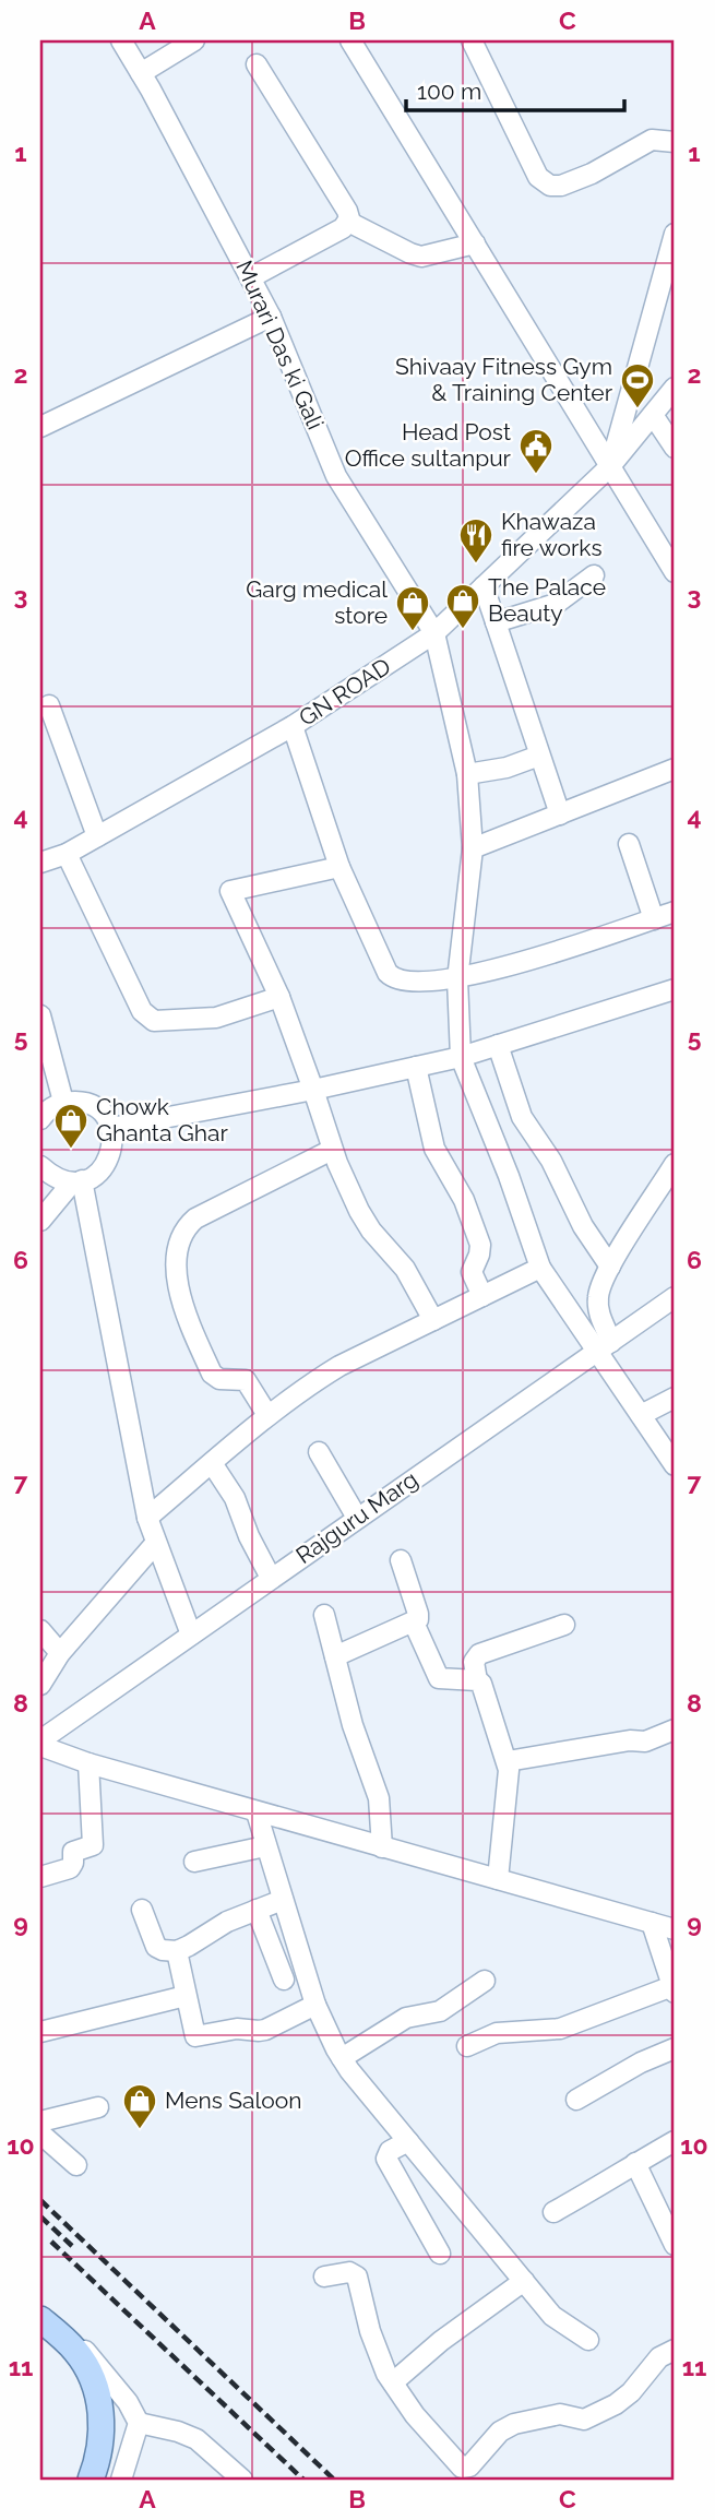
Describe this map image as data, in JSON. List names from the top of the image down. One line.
{"streets":{"street":["Murari Das ki Gali","GN ROAD","Rajguru Marg"]},"crossings":[["Murari Das ki Gali","GN ROAD"],["Murari Das ki Gali","Rajguru Marg"]],"places":{"sports":["Shivaay Fitness Gym & Training Center"],"public building":["Head Post Office sultanpur"],"restaurant":["Khawaza fire works"],"shop":["The Palace Beauty","Garg medical store","Chowk Ghanta Ghar","Mens Saloon"]},"scale_bar":"100 m","grid":{"columns":["A","B","C"],"rows":["1","2","3","4","5","6","7","8","9","10","11"]}}
